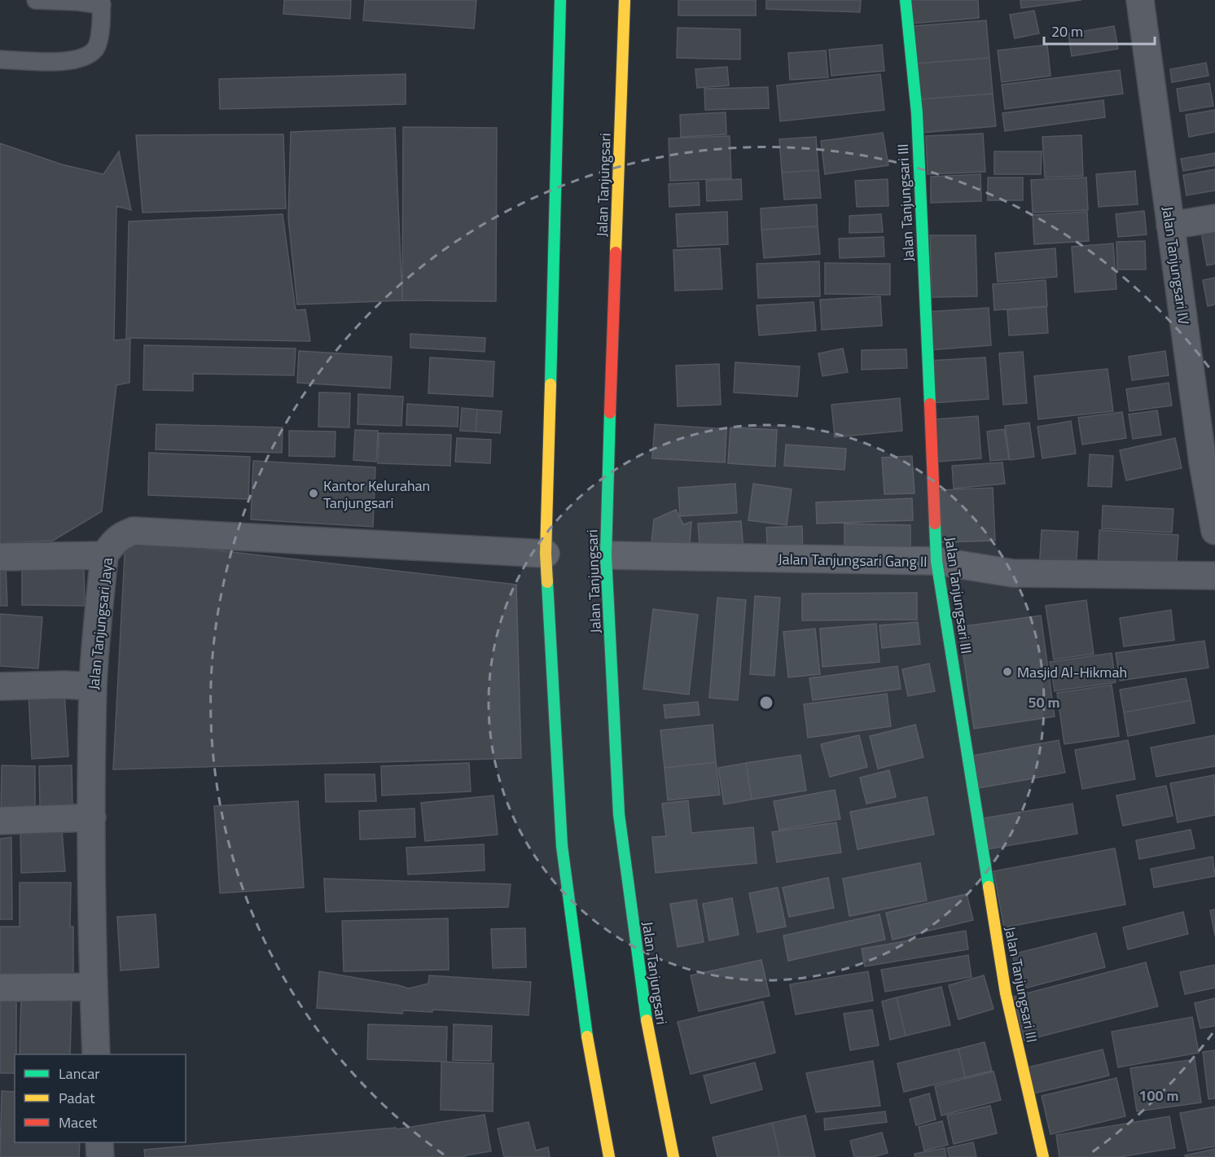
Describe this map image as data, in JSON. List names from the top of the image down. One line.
{"streets":{"main road":["Jalan Tanjungsari","Jalan Tanjungsari III"],"street":["Jalan Tanjungsari IV","Jalan Tanjungsari Gang II","Jalan Tanjungsari Jaya"]},"crossings":[["Jalan Tanjungsari","Jalan Tanjungsari Gang II"],["Jalan Tanjungsari III","Jalan Tanjungsari Gang II"]],"places":["Kantor Kelurahan Tanjungsari","Masjid Al-Hikmah"],"legend":["Lancar","Padat","Macet"],"scale_bar":"20 m","rings":["50 m","100 m"]}
